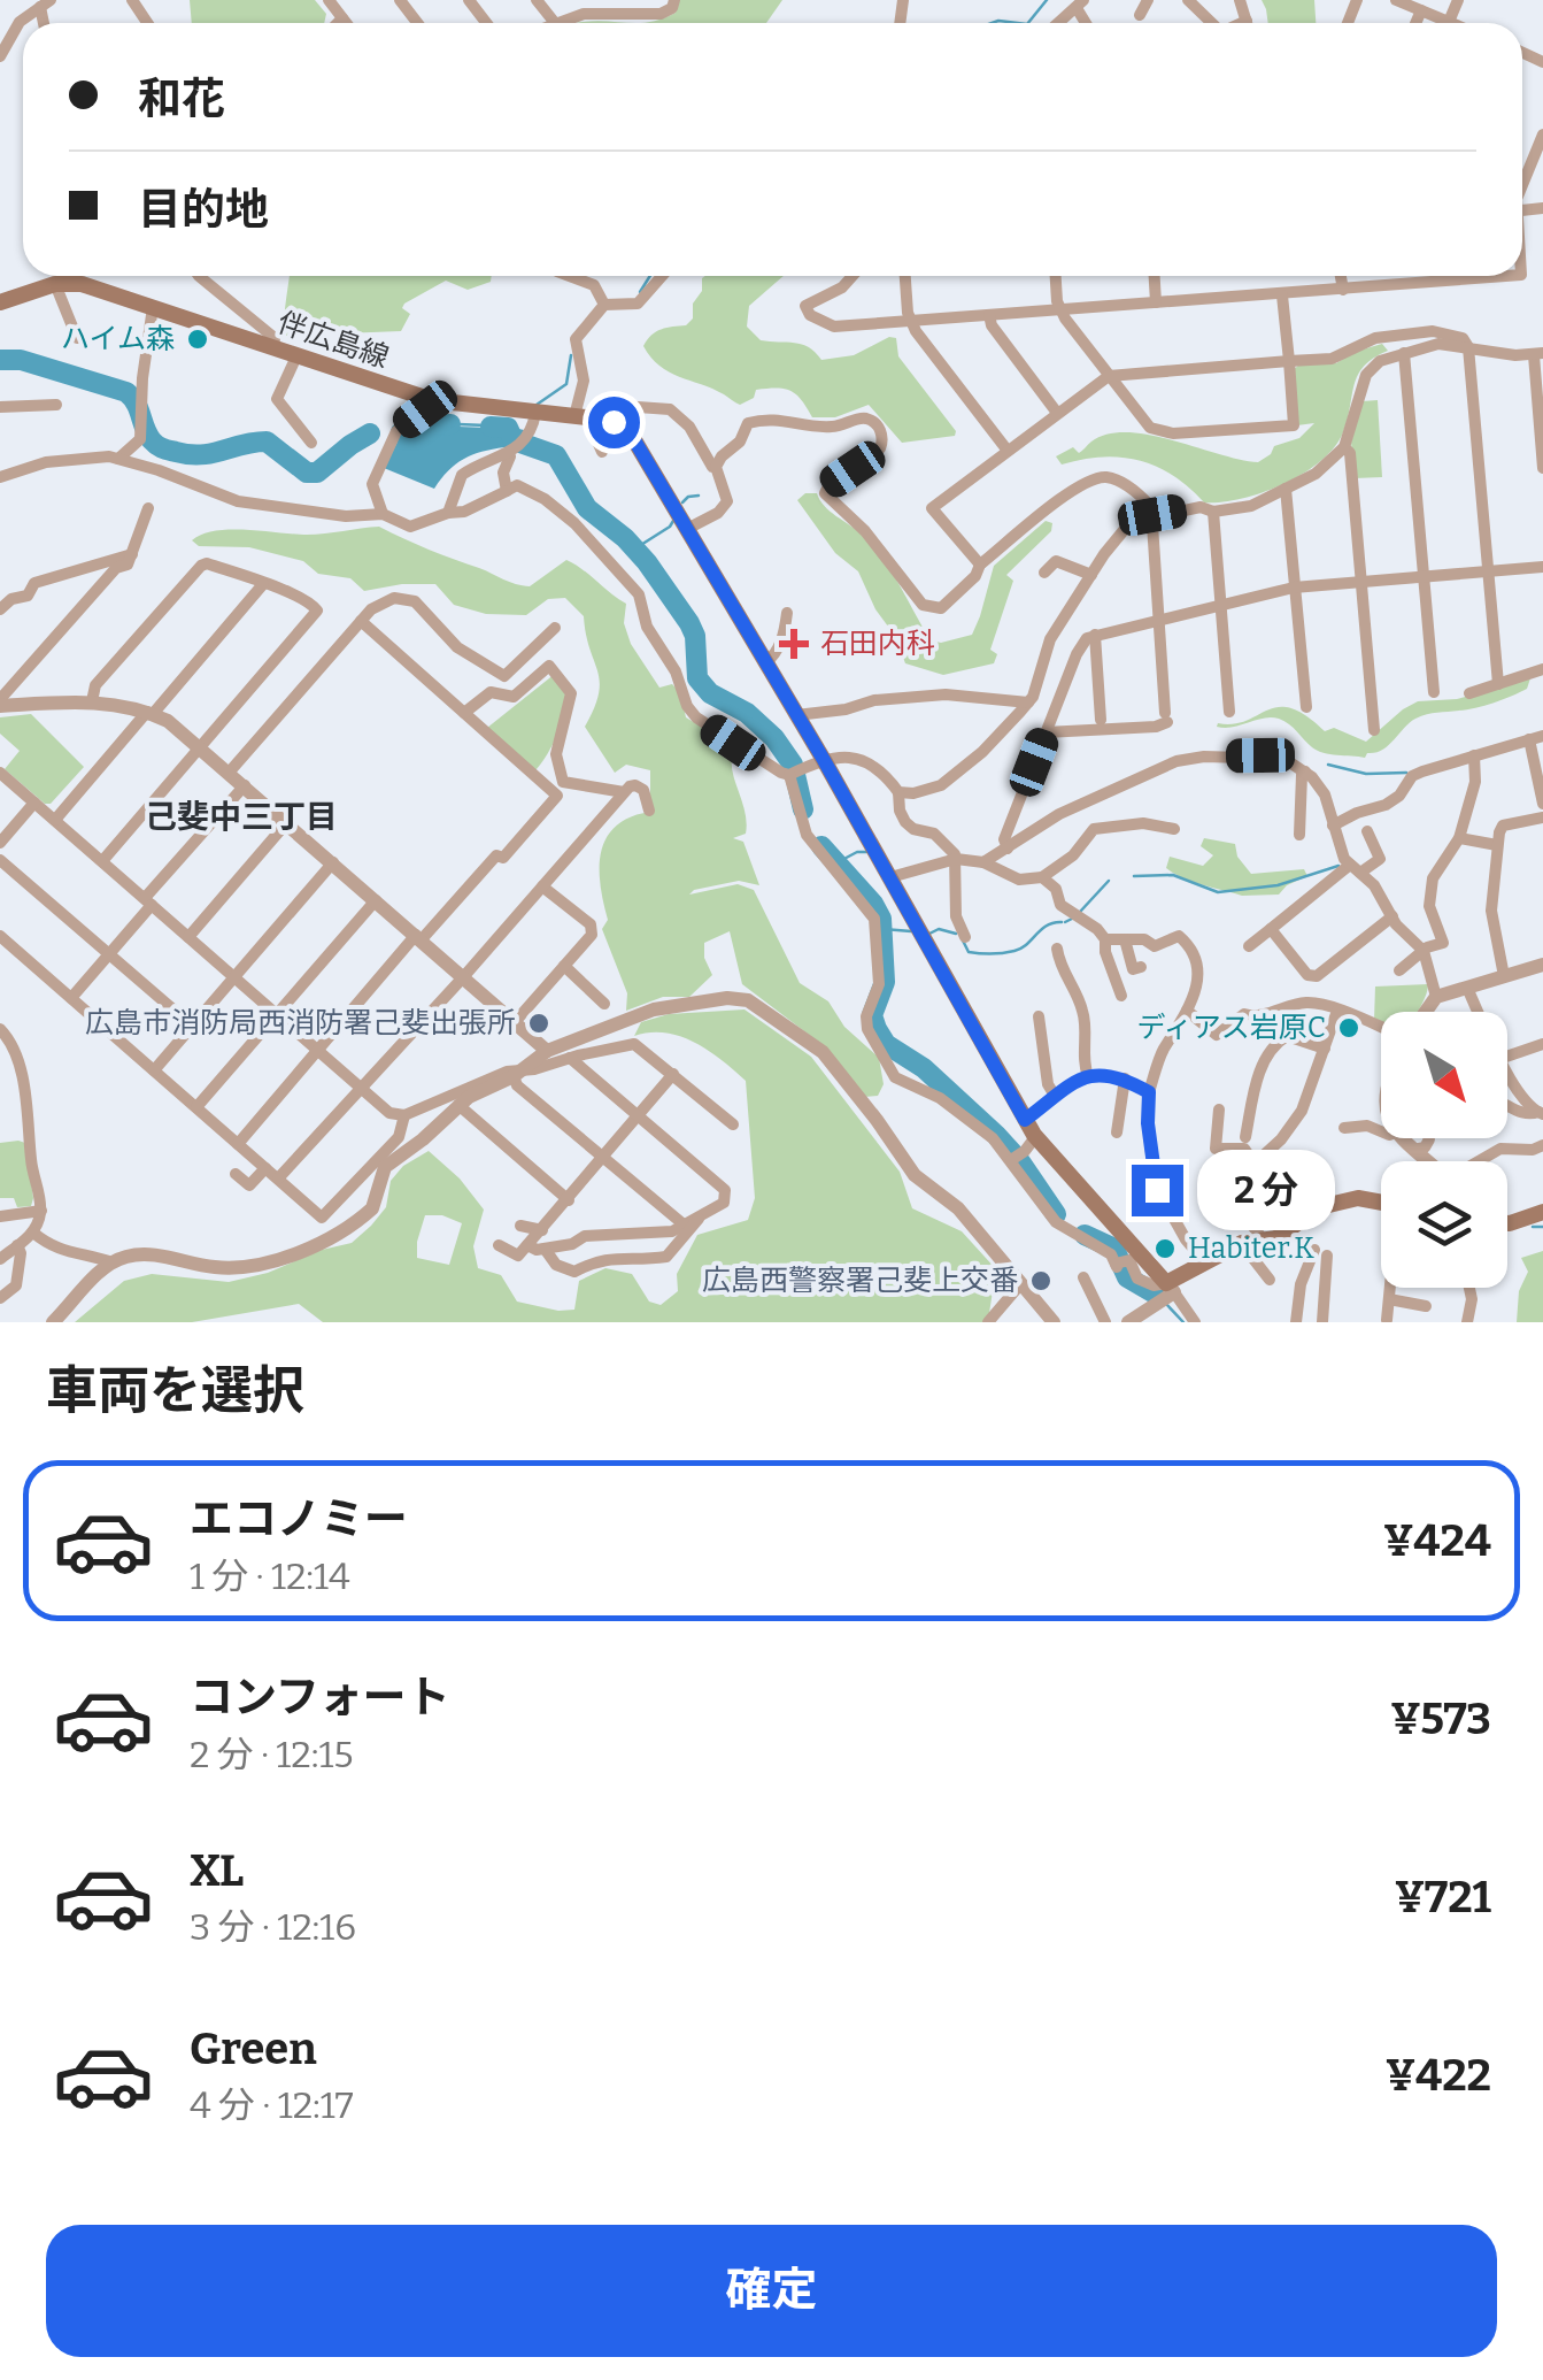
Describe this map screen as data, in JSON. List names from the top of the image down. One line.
{"streets":{"main road":["伴広島線"]},"districts":["己斐中三丁目"],"places":{"other":["ハイム森","広島市消防局西消防署己斐出張所","ディアス岩原C","Habiter.K","広島西警察署己斐上交番"],"health":["石田内科"]},"north":"bottom right","page":{"banner":["和花","目的地"],"bubble":"2 分","heading":"車両を選択","list":[{"name":"エコノミー","note":"1 分 · 12:14","value":"¥424"},{"name":"コンフォート","note":"2 分 · 12:15","value":"¥573"},{"name":"XL","note":"3 分 · 12:16","value":"¥721"},{"name":"Green","note":"4 分 · 12:17","value":"¥422"}],"buttons":"確定"}}
